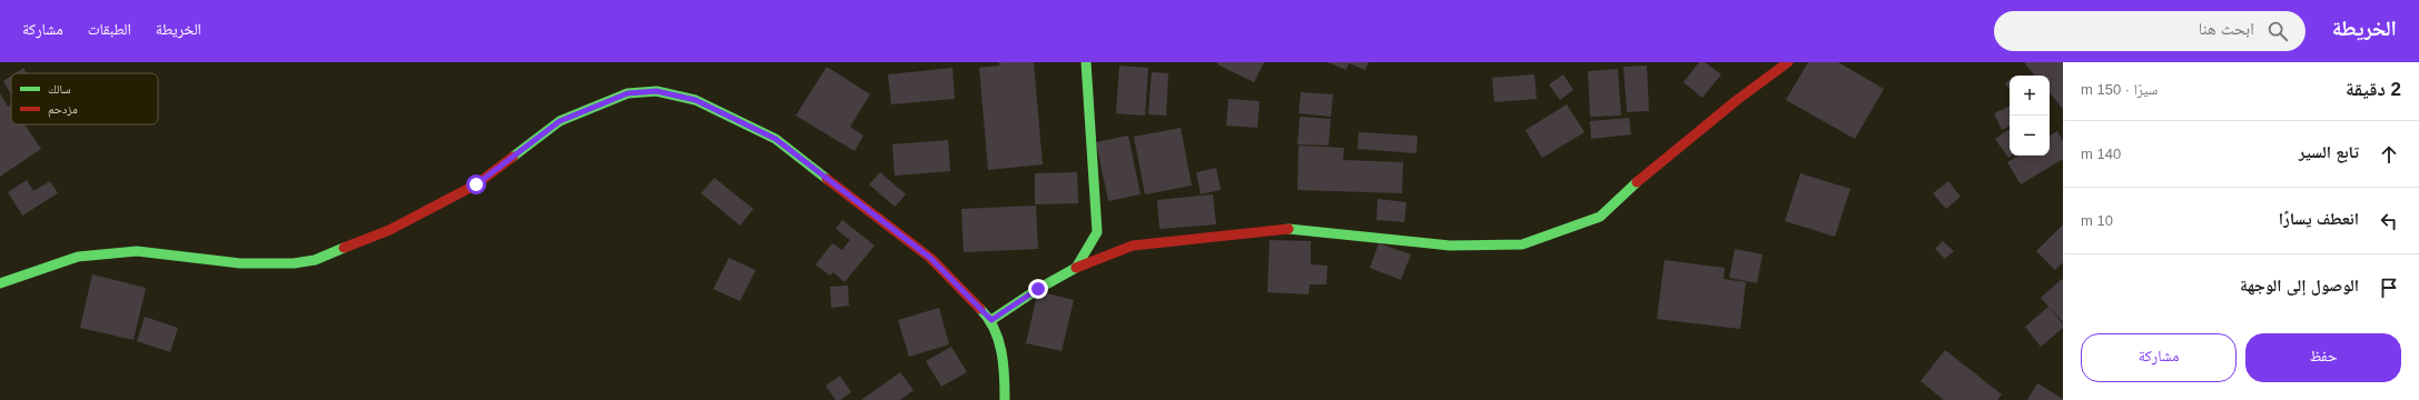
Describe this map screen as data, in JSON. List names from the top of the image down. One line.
{"legend":["سالك","مزدحم"],"page":{"header":"الخريطة","search":"ابحث هنا","nav":["الخريطة","الطبقات","مشاركة"],"heading":["2 دقيقة","سيرًا · 150 m"],"map_buttons":["+","−"],"list":[["تابع السير","140 m"],["انعطف يسارًا","10 m"],"الوصول إلى الوجهة"],"buttons":["حفظ","مشاركة"]}}
